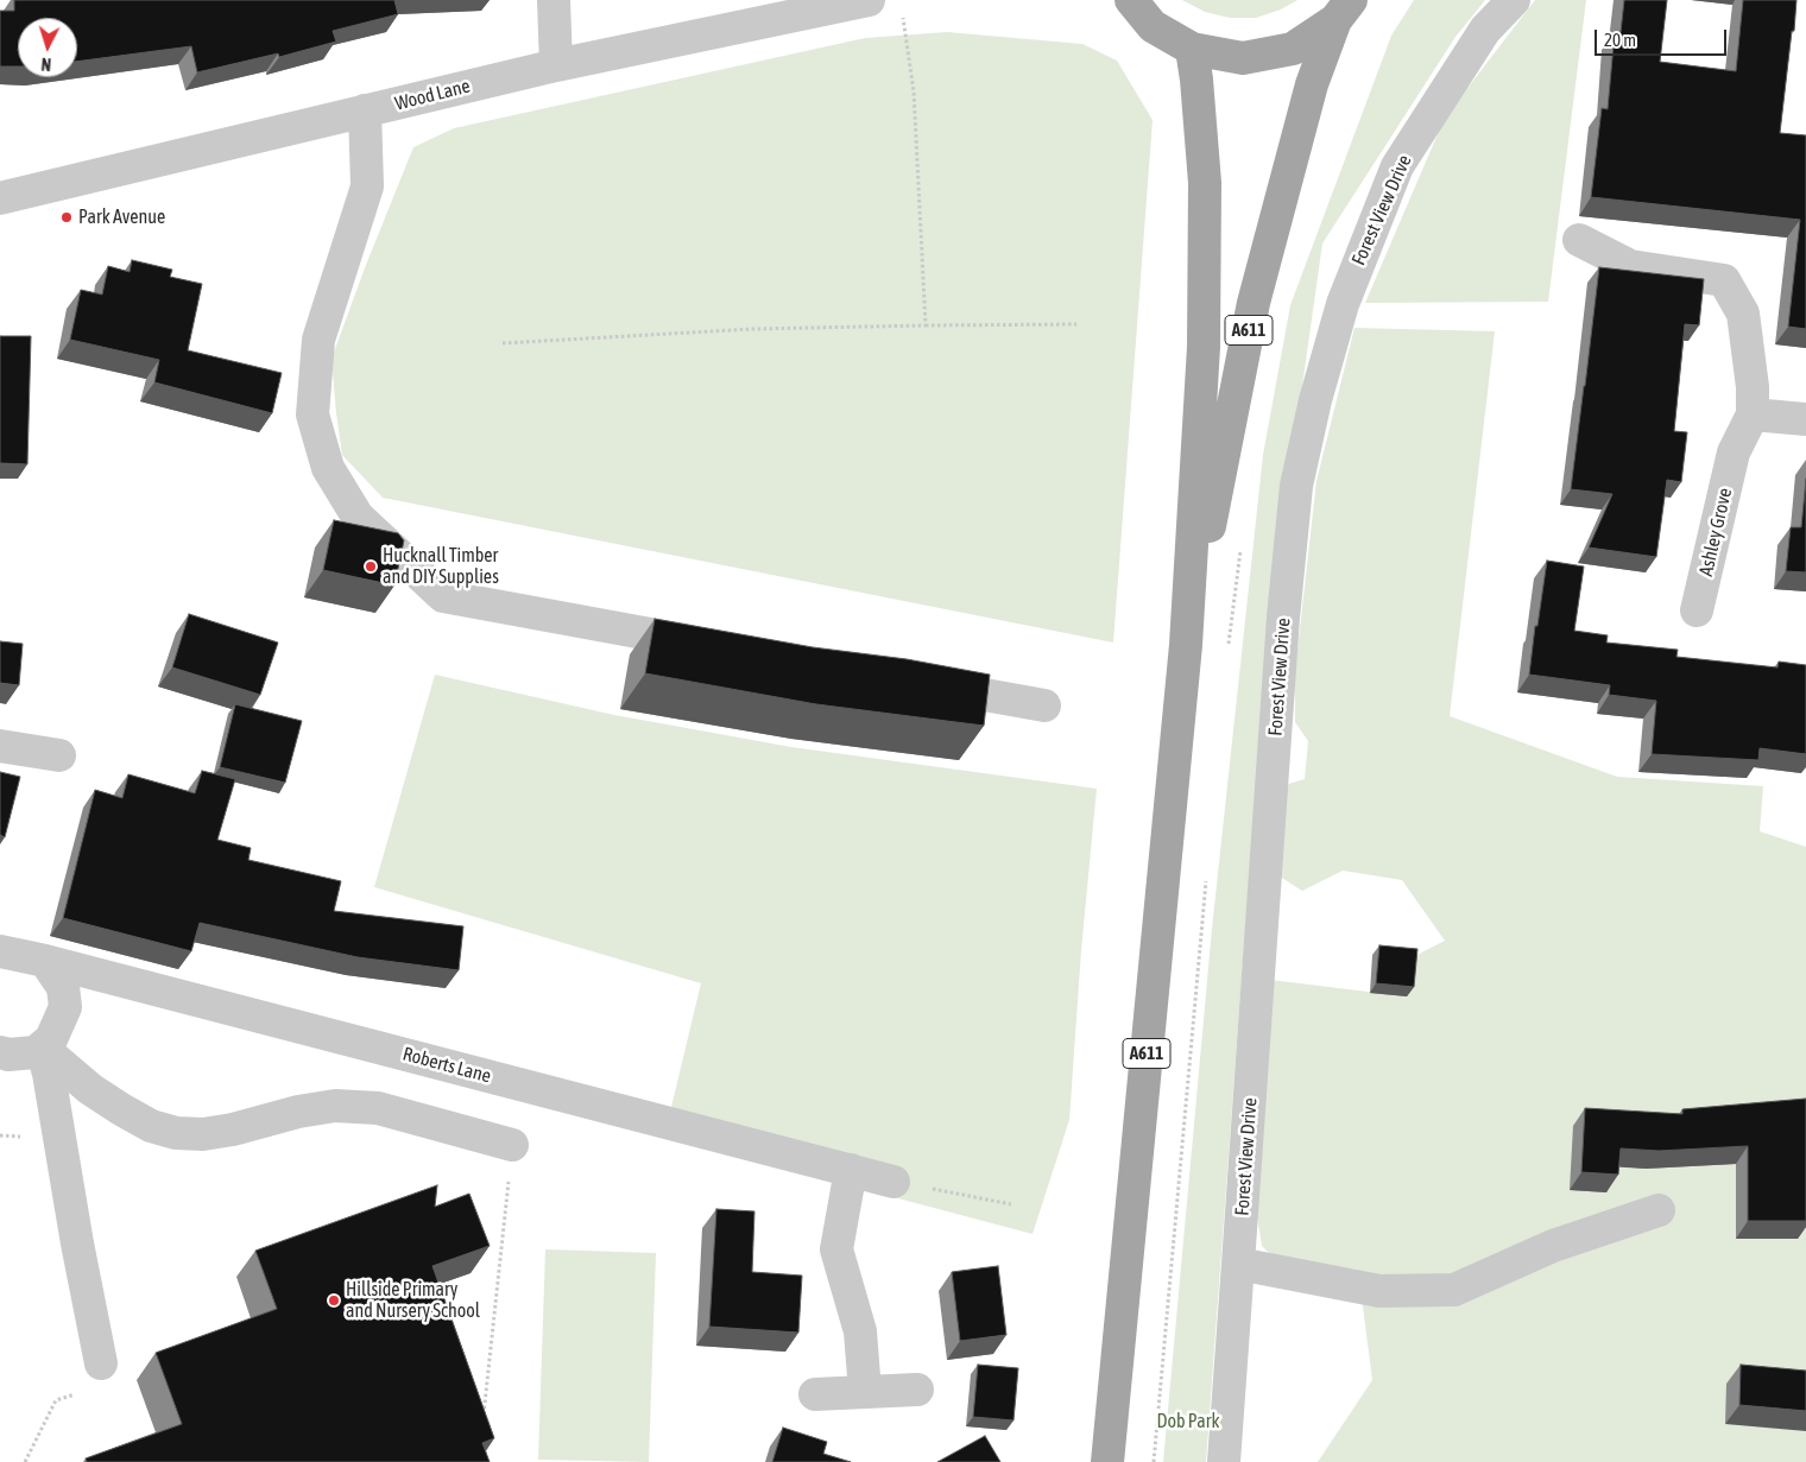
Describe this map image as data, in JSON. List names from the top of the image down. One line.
{"streets":{"main road":["A611"],"street":["Wood Lane","Forest View Drive","Ashley Grove","Roberts Lane"]},"parks":["Dob Park"],"places":["Park Avenue","Hucknall Timber and DIY Supplies","Hillside Primary and Nursery School"],"scale_bar":"20 m","north":"bottom"}
